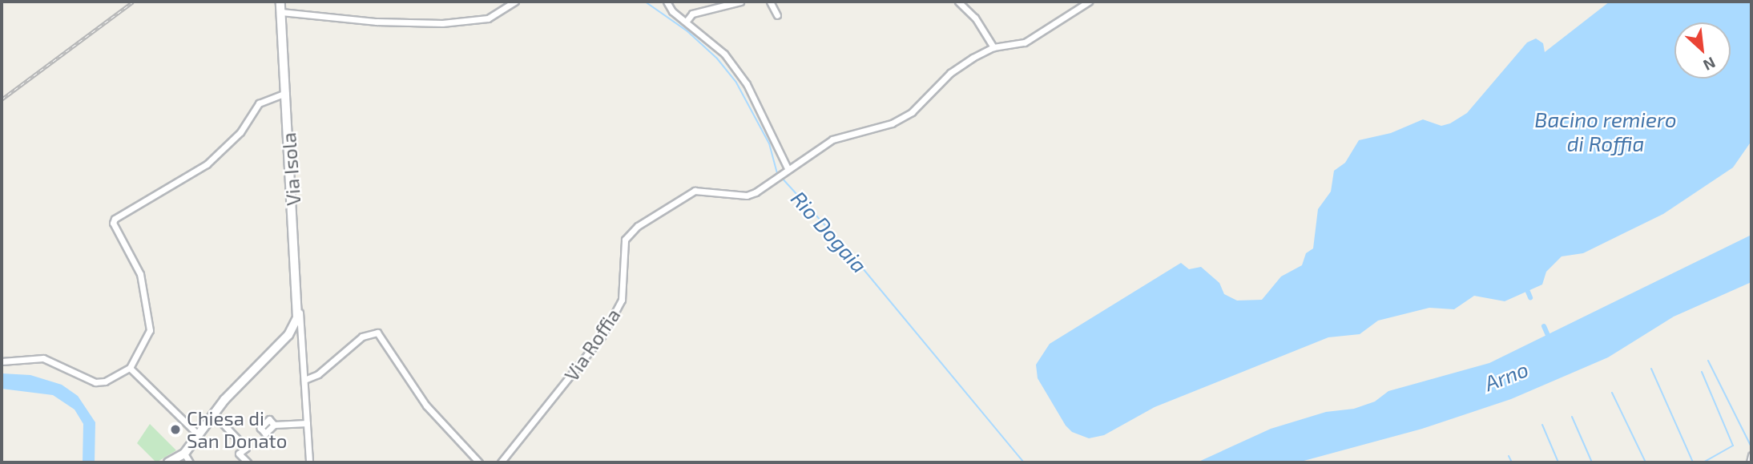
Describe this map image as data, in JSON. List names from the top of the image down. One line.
{"streets":{"street":["Via Isola","Via Roffia"]},"water":["Bacino remiero di Roffia","Rio Dogaia","Arno"],"places":["Chiesa di San Donato"],"north":"bottom right"}
